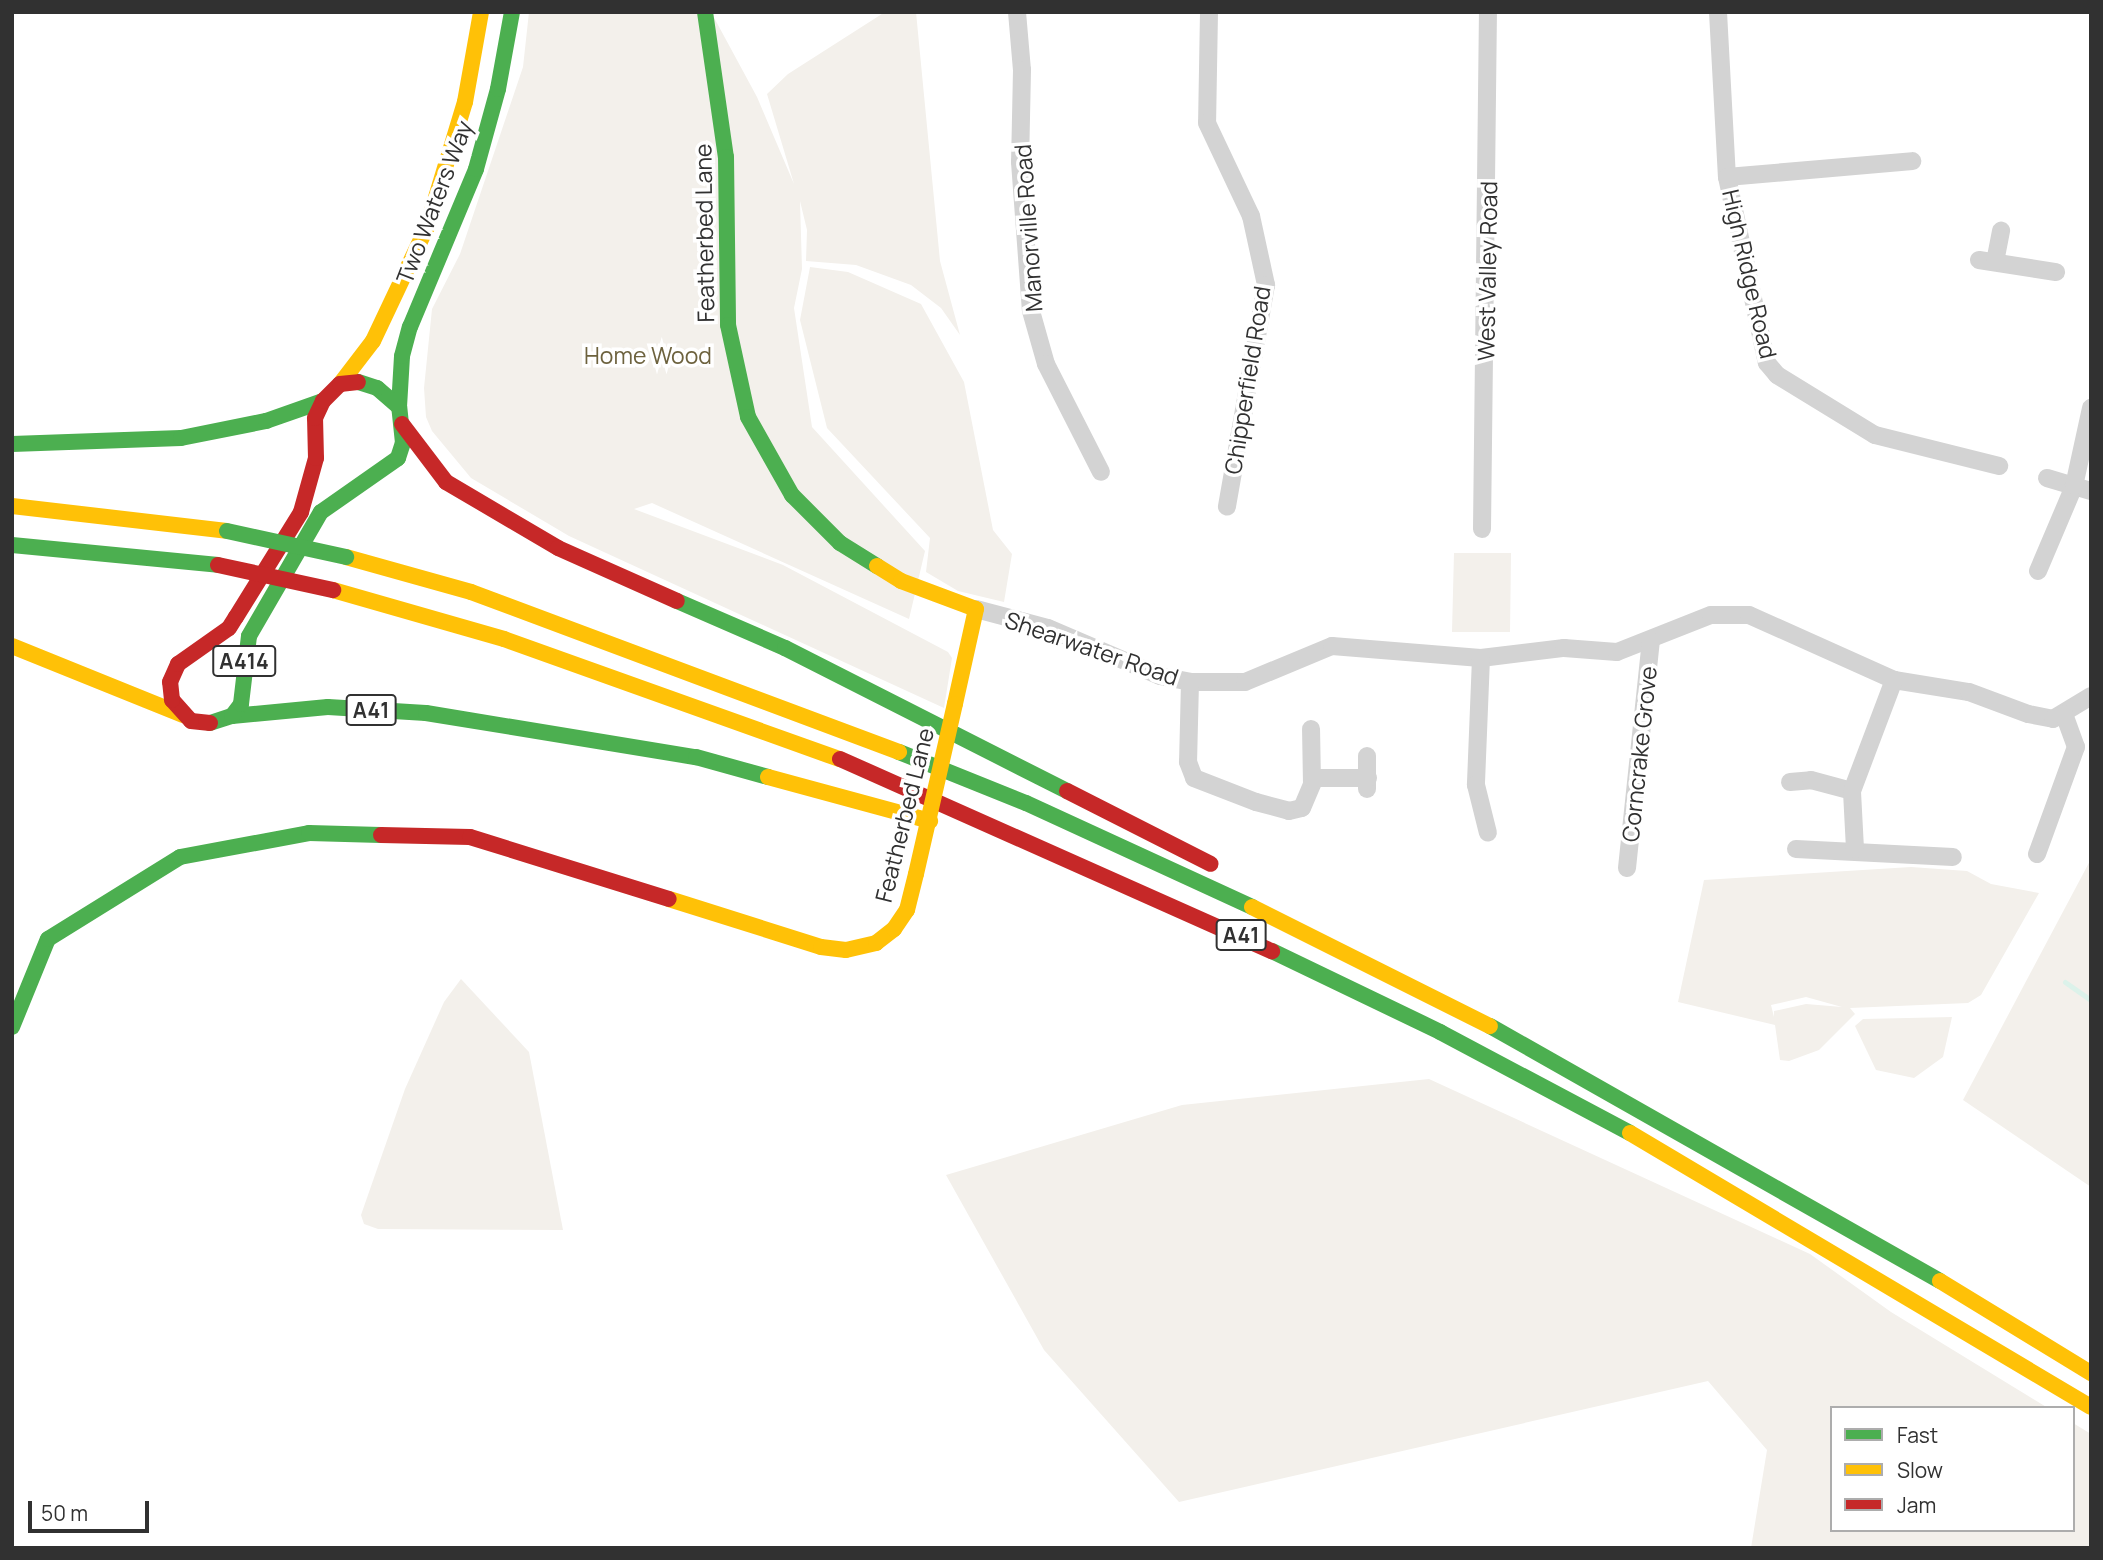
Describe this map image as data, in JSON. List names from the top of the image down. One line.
{"streets":{"main road":["Two Waters Way","Featherbed Lane","A414","A41"],"street":["Manorville Road","West Valley Road","High Ridge Road","Chipperfield Road","Shearwater Road","Corncrake Grove"]},"crossings":[["Two Waters Way","A414"],["Featherbed Lane","Shearwater Road"],["Shearwater Road","Corncrake Grove"],["A414","A41"]],"parks":["Home Wood"],"legend":["Fast","Slow","Jam"],"scale_bar":"50 m"}
